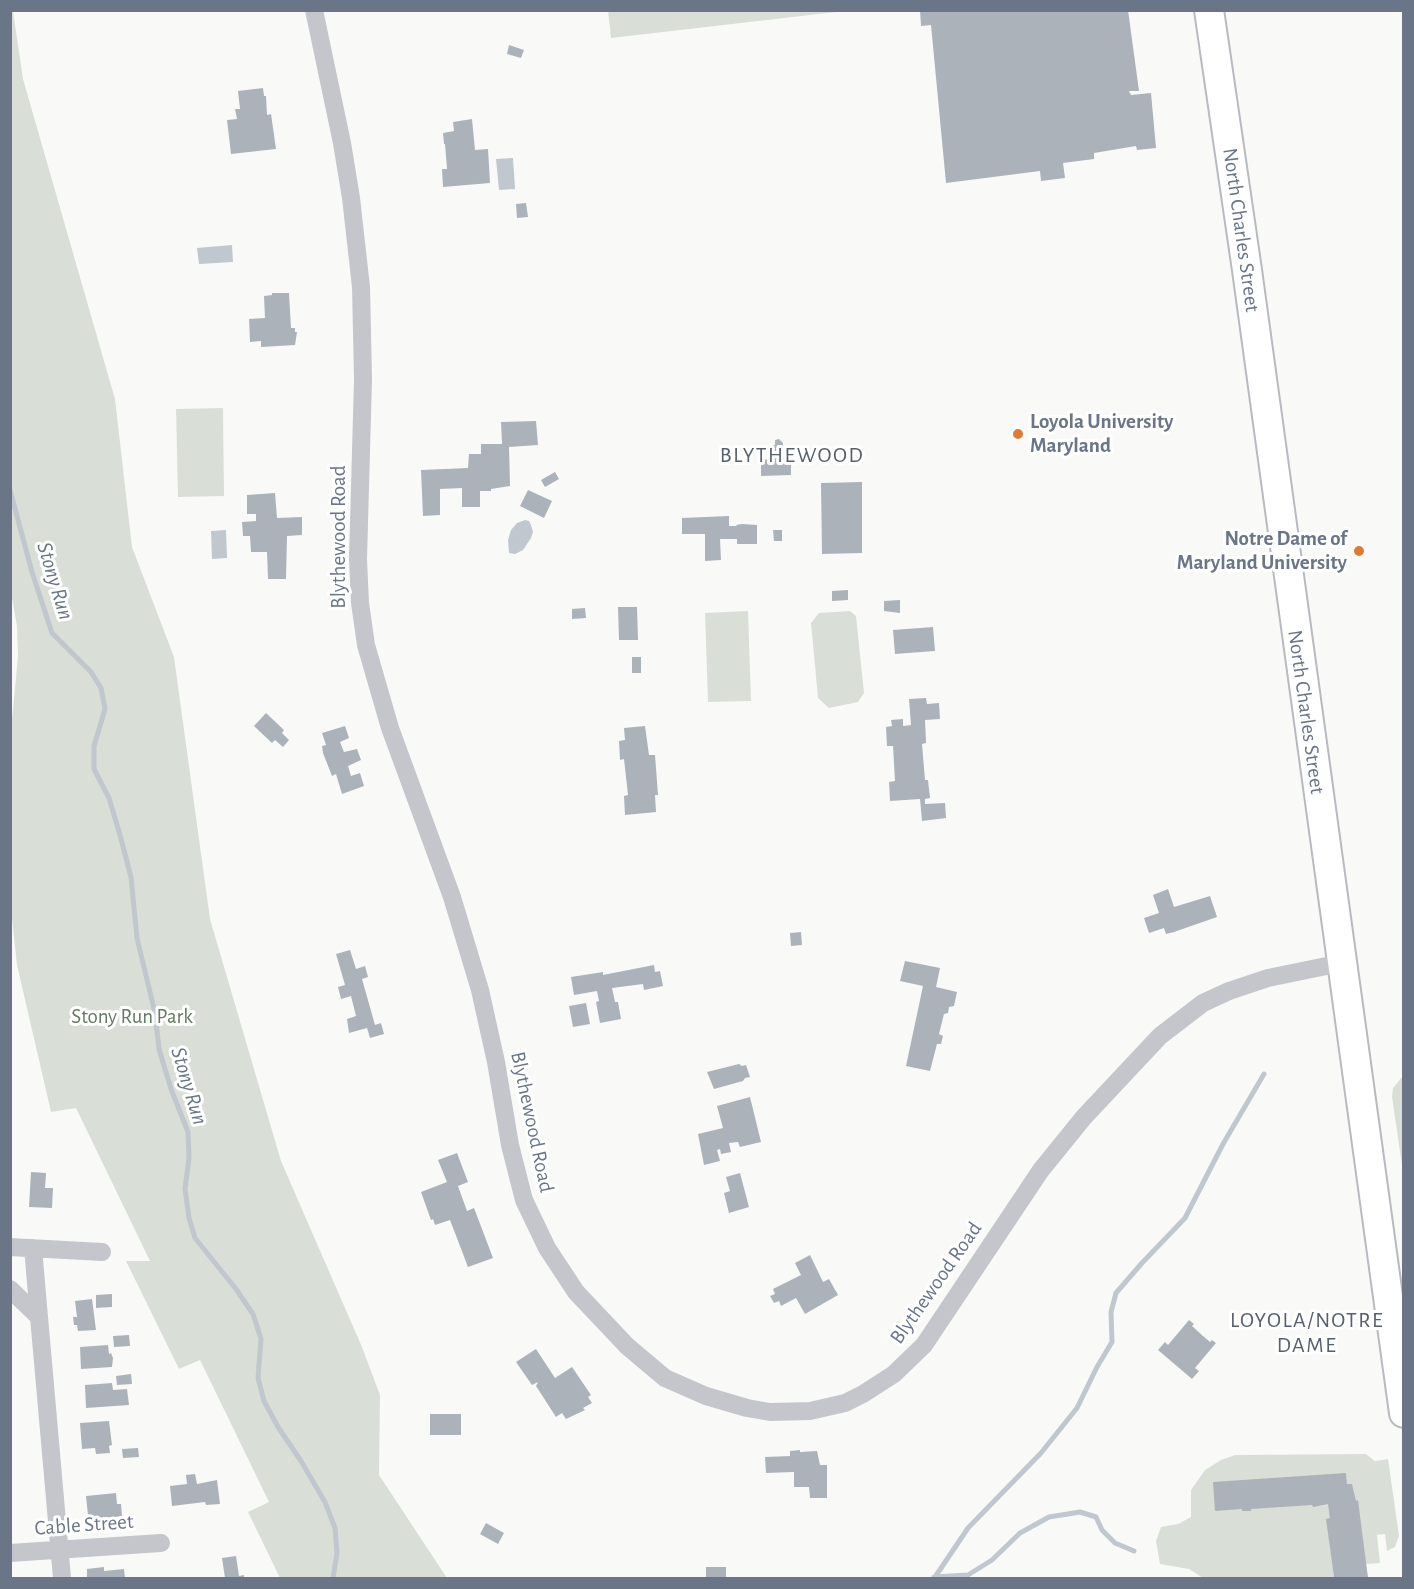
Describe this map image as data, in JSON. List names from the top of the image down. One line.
{"streets":{"main road":["North Charles Street"],"street":["Blythewood Road","Cable Street"]},"crossings":[["North Charles Street","Blythewood Road"]],"districts":["BLYTHEWOOD","LOYOLA/NOTRE DAME"],"water":["Stony Run"],"parks":["Stony Run Park"],"places":["Loyola University Maryland","Notre Dame of Maryland University"]}
